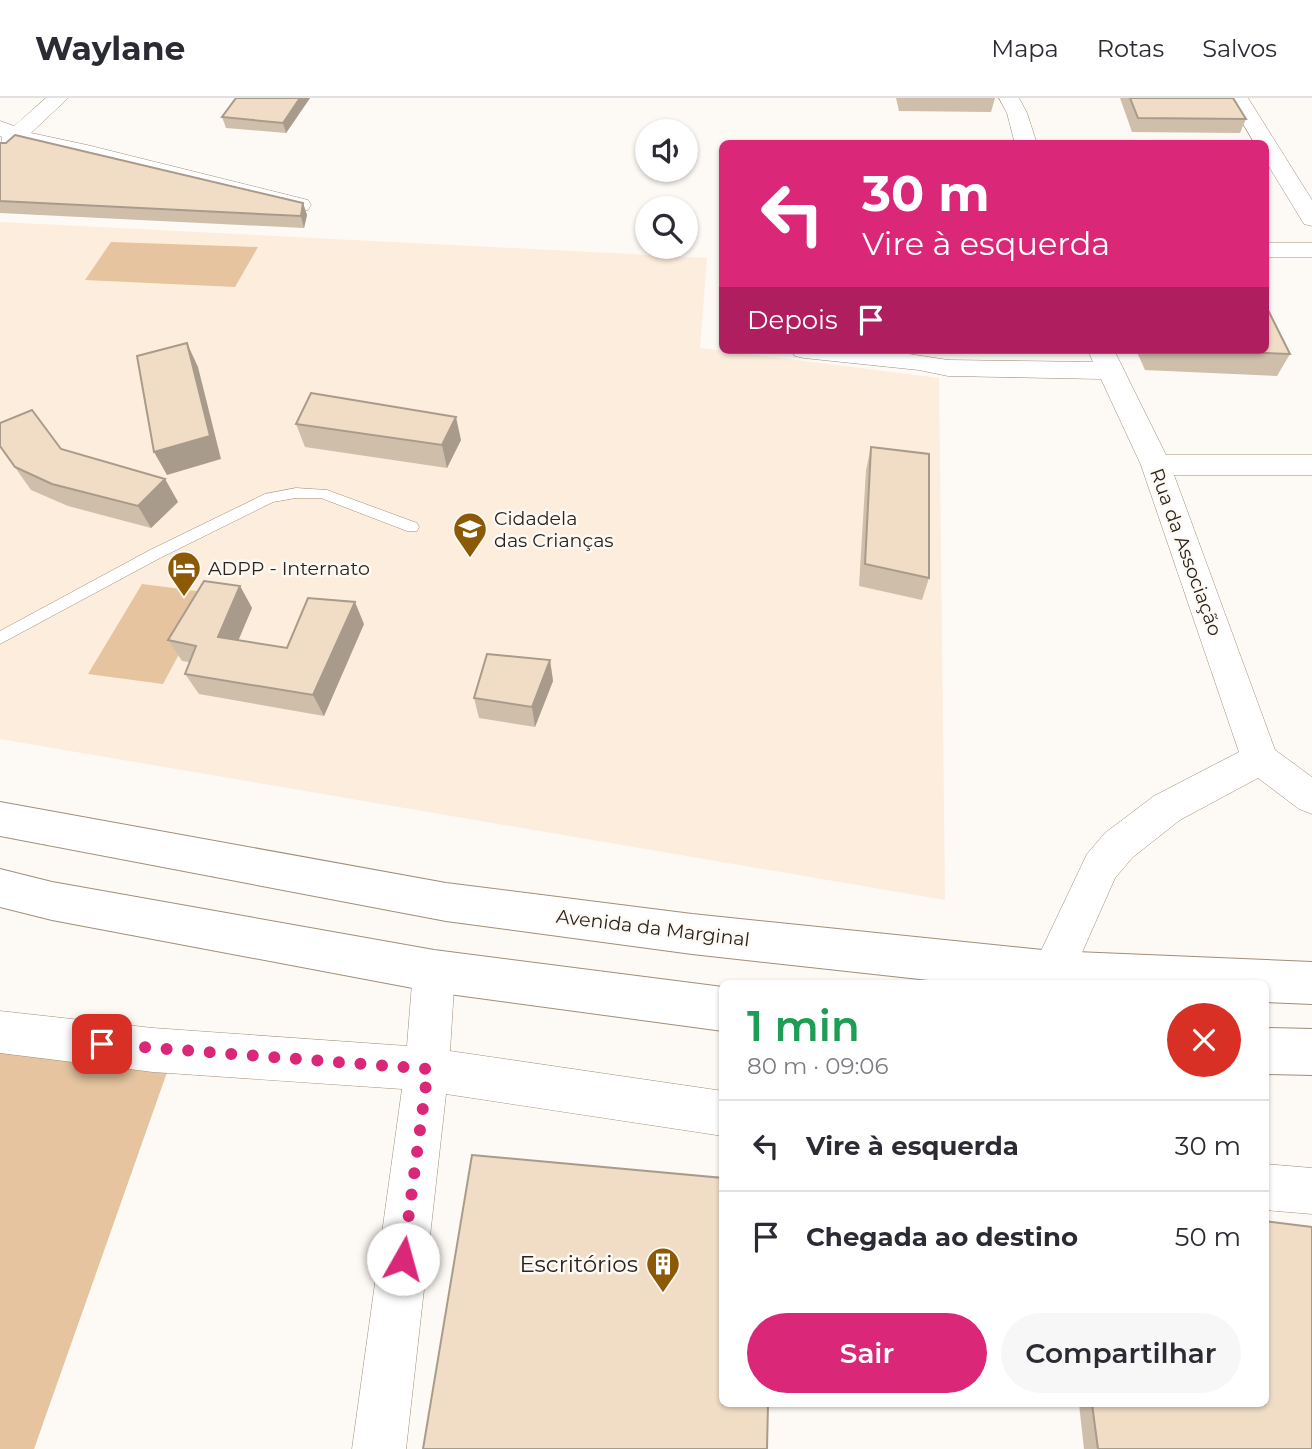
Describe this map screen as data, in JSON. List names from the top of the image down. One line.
{"streets":{"main road":["Avenida da Marginal"],"street":["Rua da Associação"]},"places":{"school or university":["Cidadela das Crianças"],"hotel":["ADPP - Internato"],"building":["Escritórios"]},"page":{"header":"Waylane","nav":["Mapa","Rotas","Salvos"],"turn":["30 m","Vire à esquerda"],"then":"Depois","heading":["1 min","80 m · 09:06"],"list":[{"name":"Vire à esquerda","value":"30 m"},{"name":"Chegada ao destino","value":"50 m"}],"buttons":["Sair","Compartilhar"]}}
